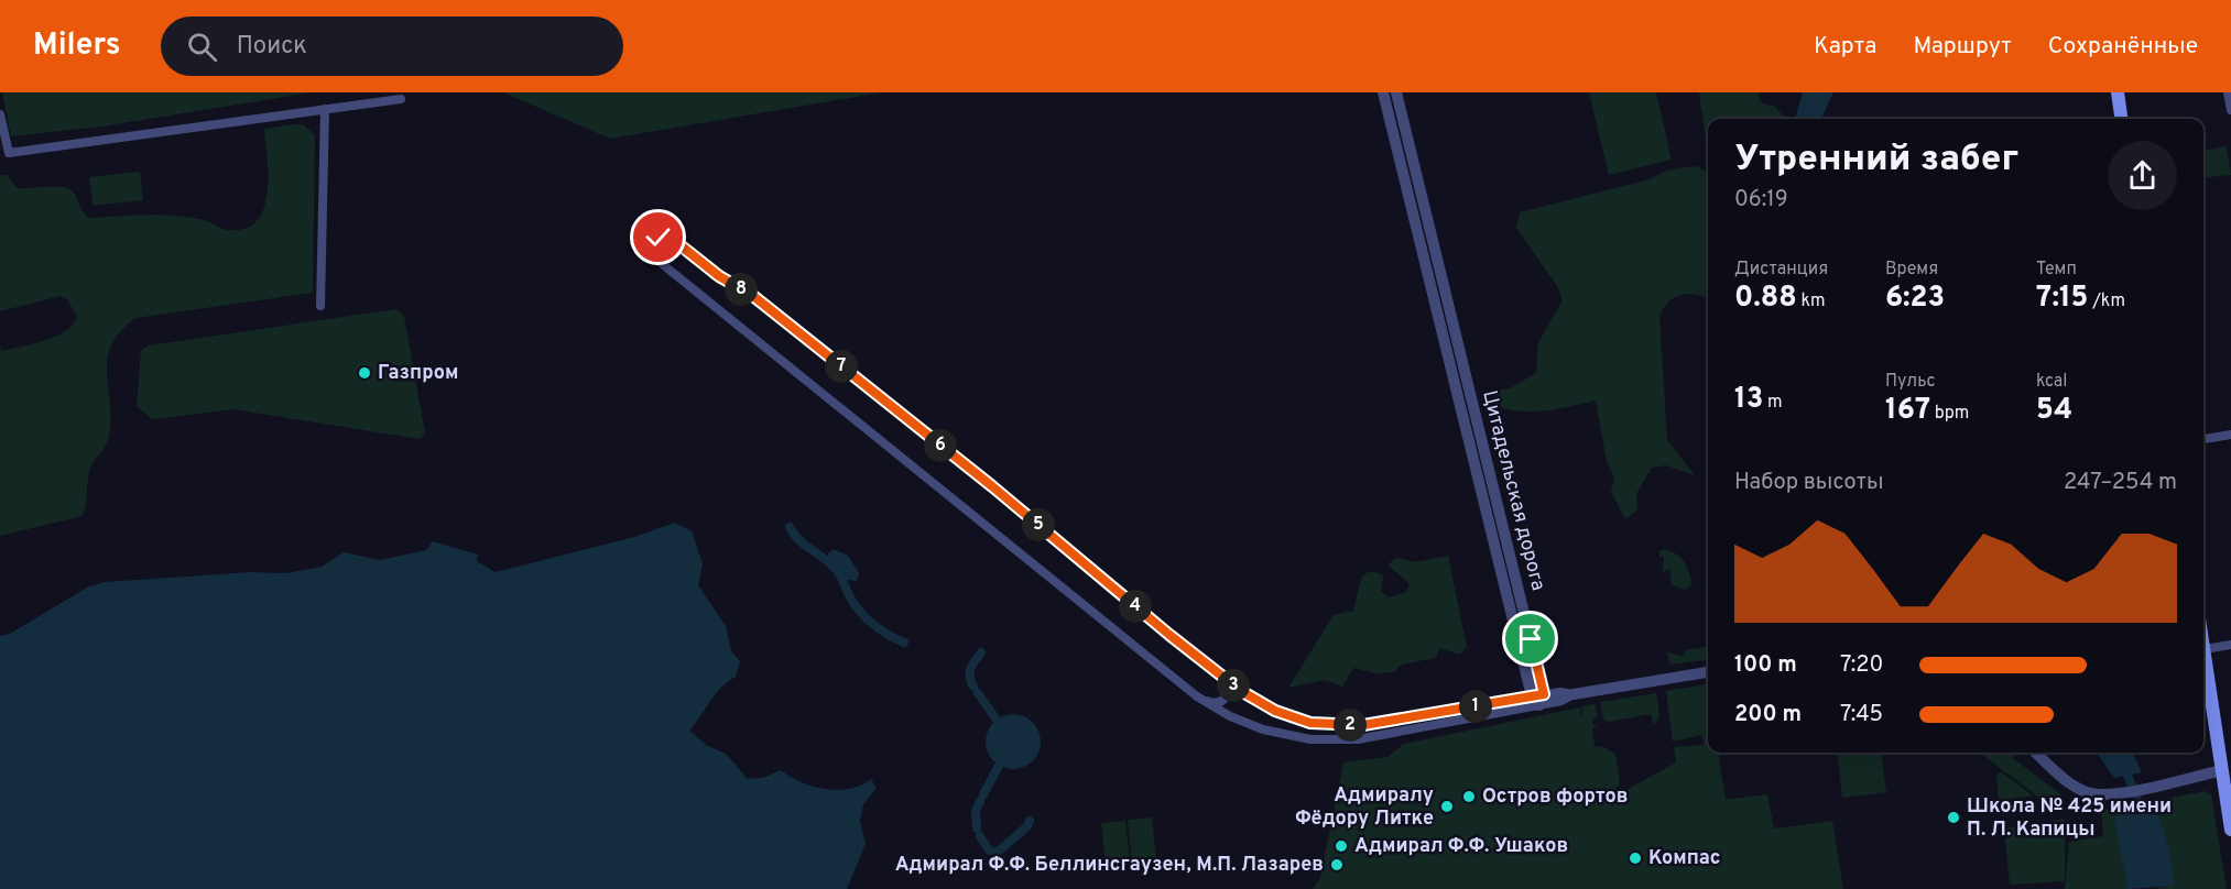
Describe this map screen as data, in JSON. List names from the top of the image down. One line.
{"streets":{"street":["Цитадельская дорога"]},"places":["Газпром","Остров фортов","Адмиралу Фёдору Литке","Школа № 425 имени П. Л. Капицы","Адмирал Ф.Ф. Ушаков","Компас","Адмирал Ф.Ф. Беллинсгаузен, М.П. Лазарев"],"page":{"header":"Milers","search":"Поиск","nav":["Карта","Маршрут","Сохранённые"],"heading":["Утренний забег","06:19"],"stats":[["Дистанция","0.88 km"],["Время","6:23"],["Темп","7:15 /km"],["13 m"],["Пульс","167 bpm"],["kcal","54"]],"pins":["8","7","6","5","4","3","1","2"],"chart":["Набор высоты","247–254 m"],"list":[{"name":"100 m","note":"7:20"},{"name":"200 m","note":"7:45"}]}}
